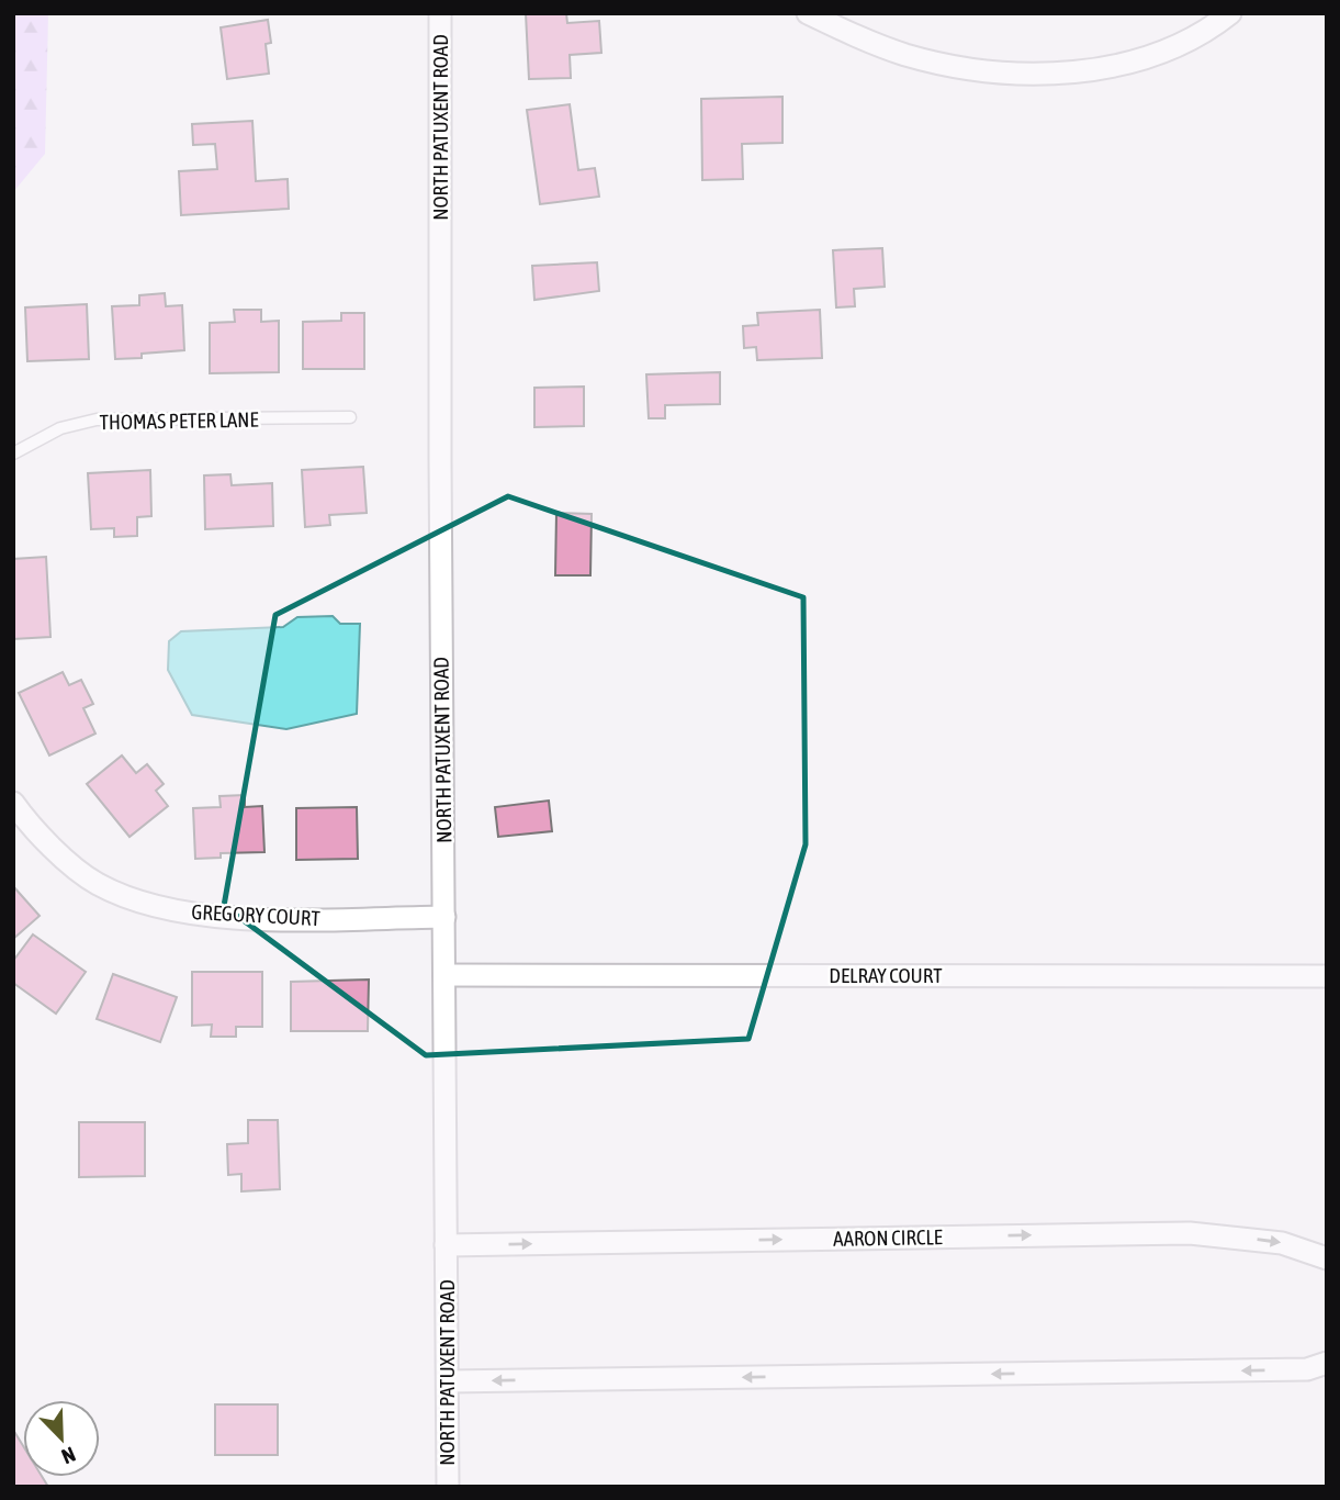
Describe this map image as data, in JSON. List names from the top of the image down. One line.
{"streets":{"street":["NORTH PATUXENT ROAD","GREGORY COURT","DELRAY COURT","AARON CIRCLE"],"lane":["THOMAS PETER LANE"]},"crossings":[["NORTH PATUXENT ROAD","GREGORY COURT"],["NORTH PATUXENT ROAD","DELRAY COURT"],["NORTH PATUXENT ROAD","AARON CIRCLE"]],"north":"bottom right"}
